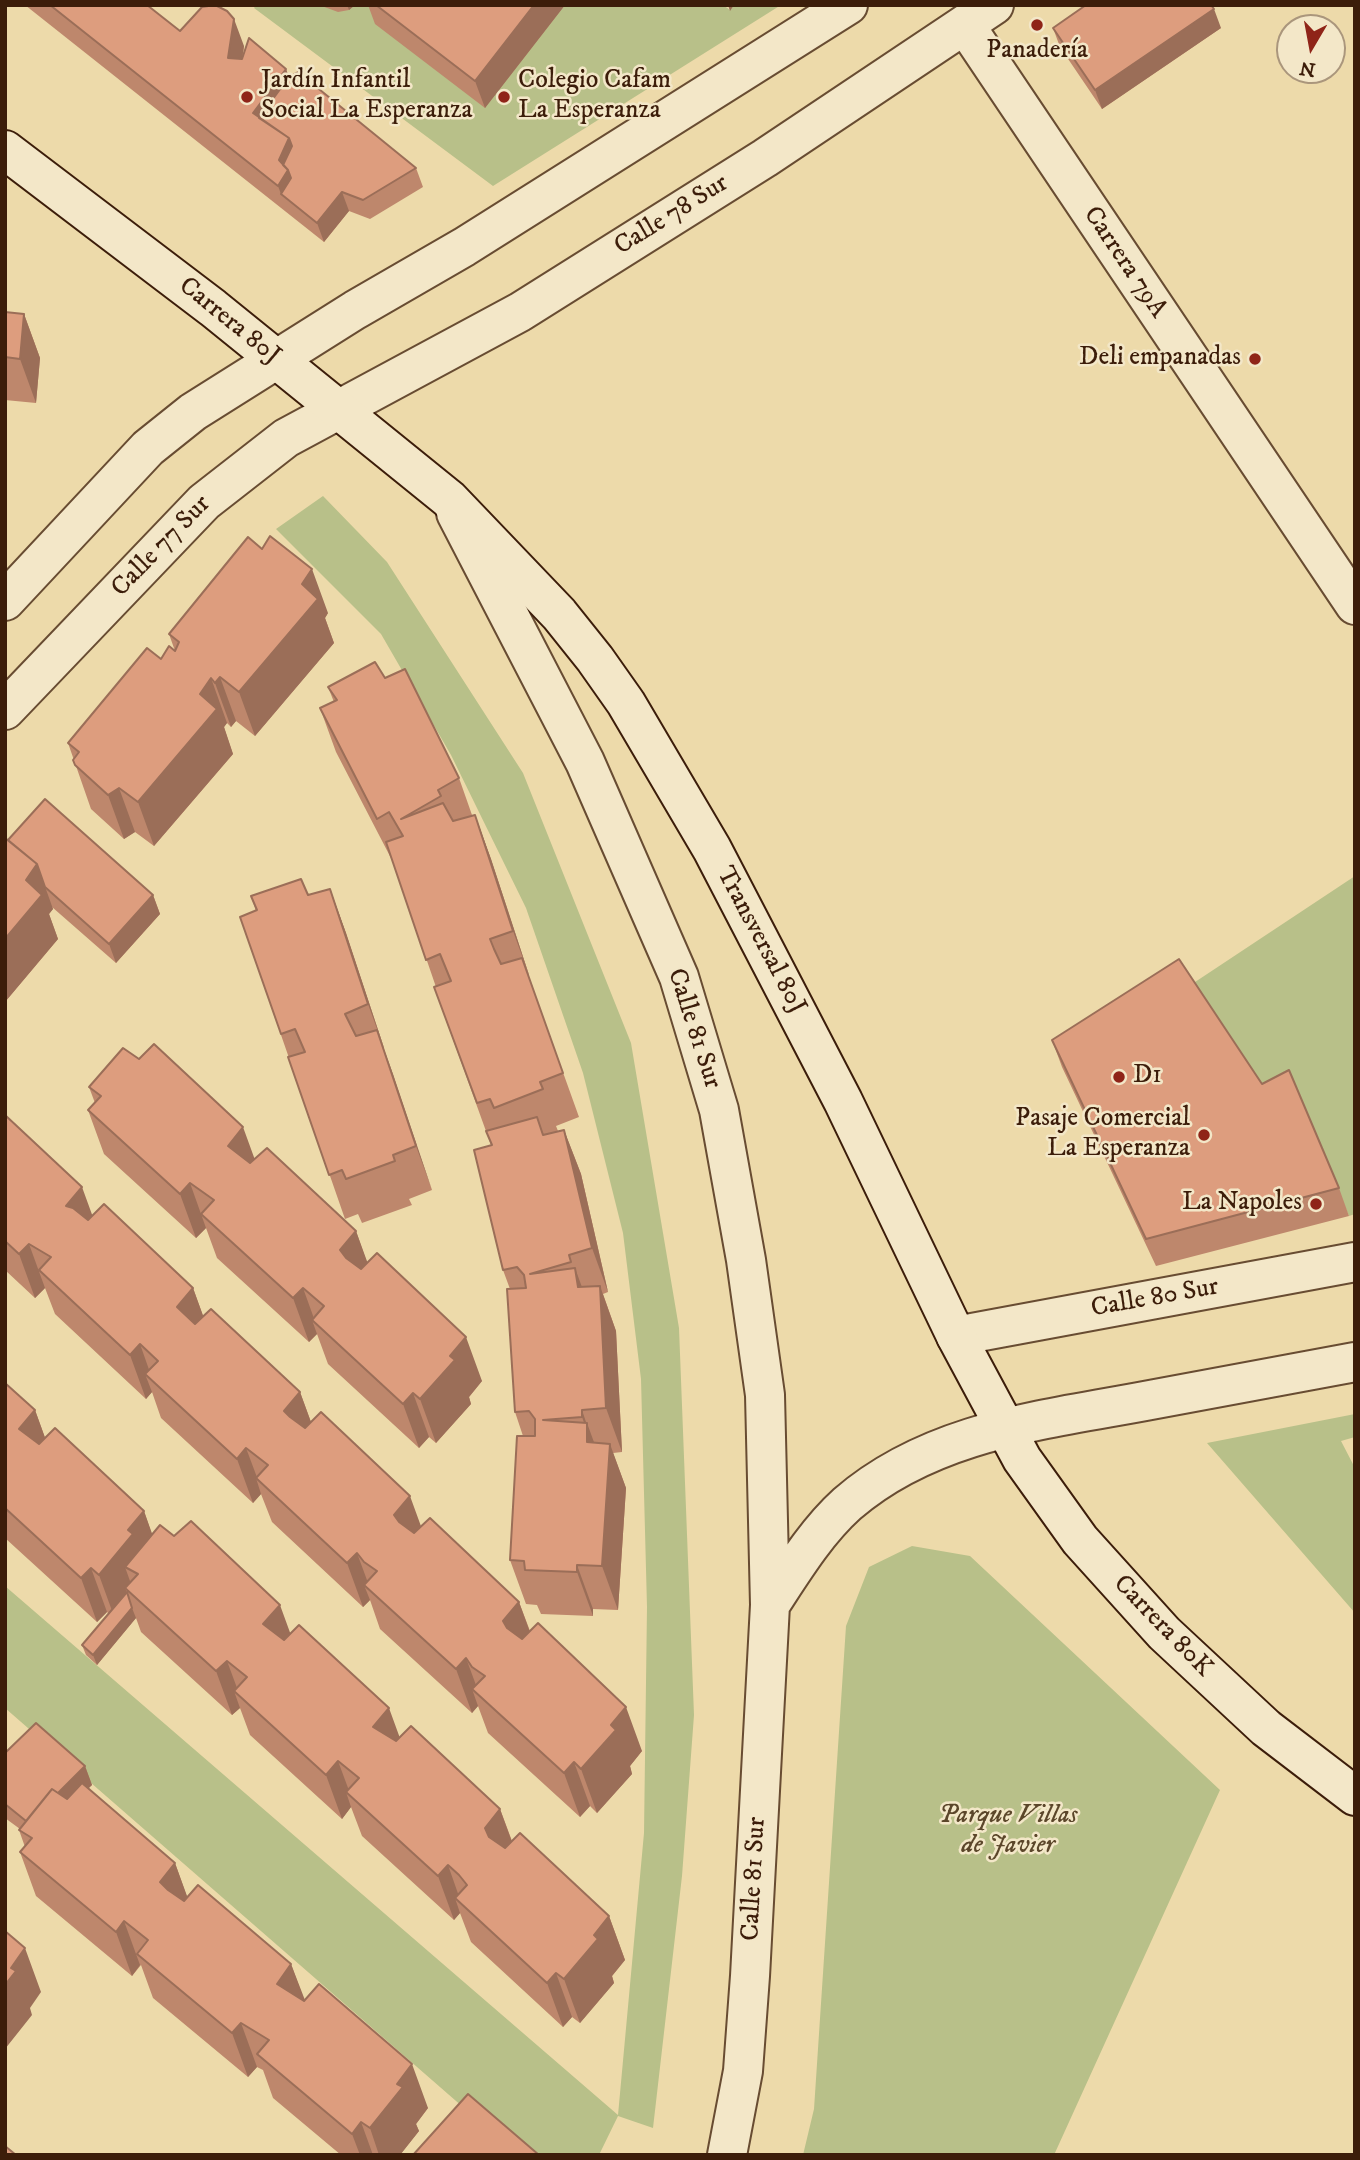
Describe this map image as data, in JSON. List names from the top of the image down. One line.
{"streets":{"street":["Calle 78 Sur","Carrera 79A","Carrera 80J","Calle 77 Sur","Transversal 80J","Calle 81 Sur","Calle 80 Sur","Carrera 80K"]},"crossings":[["Calle 78 Sur","Carrera 79A"],["Calle 78 Sur","Carrera 80J"],["Calle 78 Sur","Calle 77 Sur"],["Carrera 80J","Calle 77 Sur"],["Carrera 80J","Transversal 80J"],["Carrera 80J","Calle 81 Sur"],["Transversal 80J","Calle 81 Sur"],["Transversal 80J","Calle 80 Sur"],["Transversal 80J","Carrera 80K"]],"parks":["Parque Villas de Javier"],"places":["Panadería","Jardín Infantil Social La Esperanza","Colegio Cafam La Esperanza","Deli empanadas","D1","Pasaje Comercial La Esperanza","La Napoles"],"north":"bottom"}
